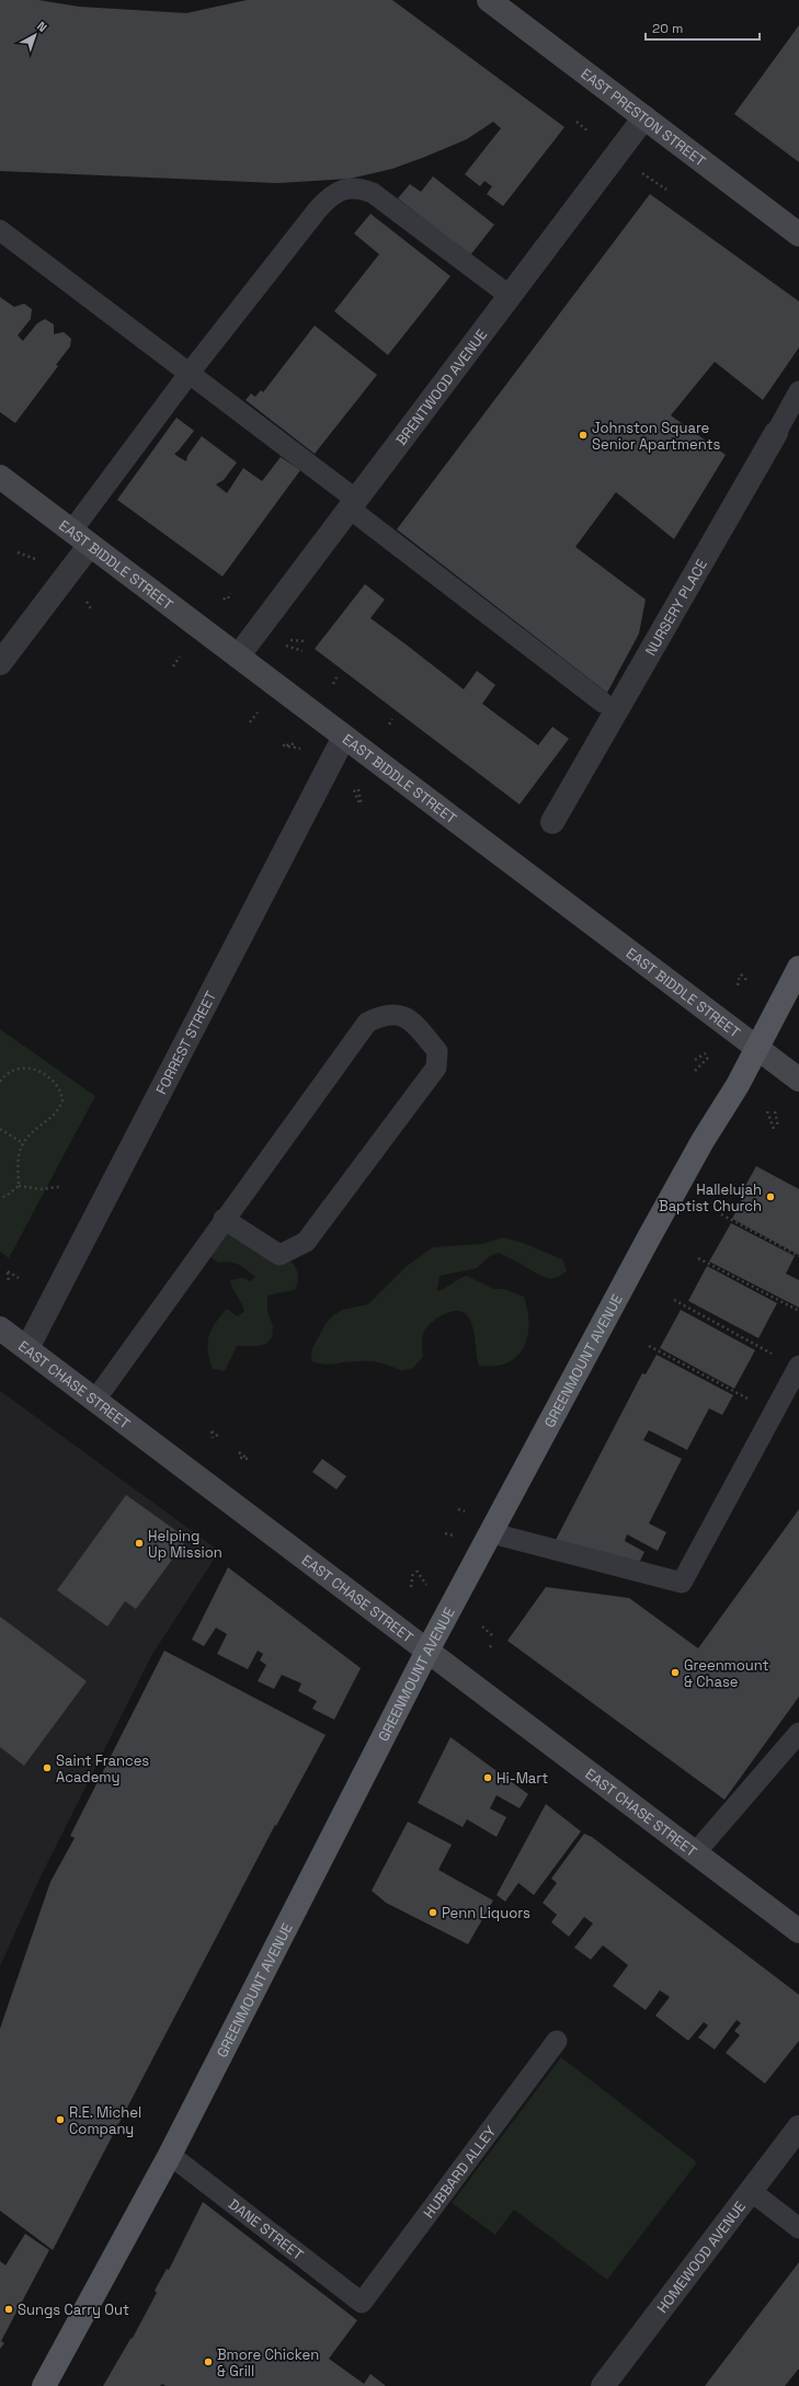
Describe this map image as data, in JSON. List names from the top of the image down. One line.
{"streets":{"main road":["EAST PRESTON STREET","EAST BIDDLE STREET","GREENMOUNT AVENUE","EAST CHASE STREET"],"street":["BRENTWOOD AVENUE","NURSERY PLACE","FORREST STREET","HOMEWOOD AVENUE"],"lane":["HUBBARD ALLEY","DANE STREET"]},"crossings":[["EAST PRESTON STREET","BRENTWOOD AVENUE"],["BRENTWOOD AVENUE","EAST BIDDLE STREET"],["EAST BIDDLE STREET","FORREST STREET"],["EAST BIDDLE STREET","GREENMOUNT AVENUE"],["FORREST STREET","EAST CHASE STREET"],["GREENMOUNT AVENUE","EAST CHASE STREET"],["GREENMOUNT AVENUE","DANE STREET"],["HUBBARD ALLEY","DANE STREET"]],"places":["Johnston Square Senior Apartments","Hallelujah Baptist Church","Helping Up Mission","Greenmount & Chase","Saint Frances Academy","Hi-Mart","Penn Liquors","R.E. Michel Company","Sungs Carry Out","Bmore Chicken & Grill"],"scale_bar":"20 m","north":"top right"}
